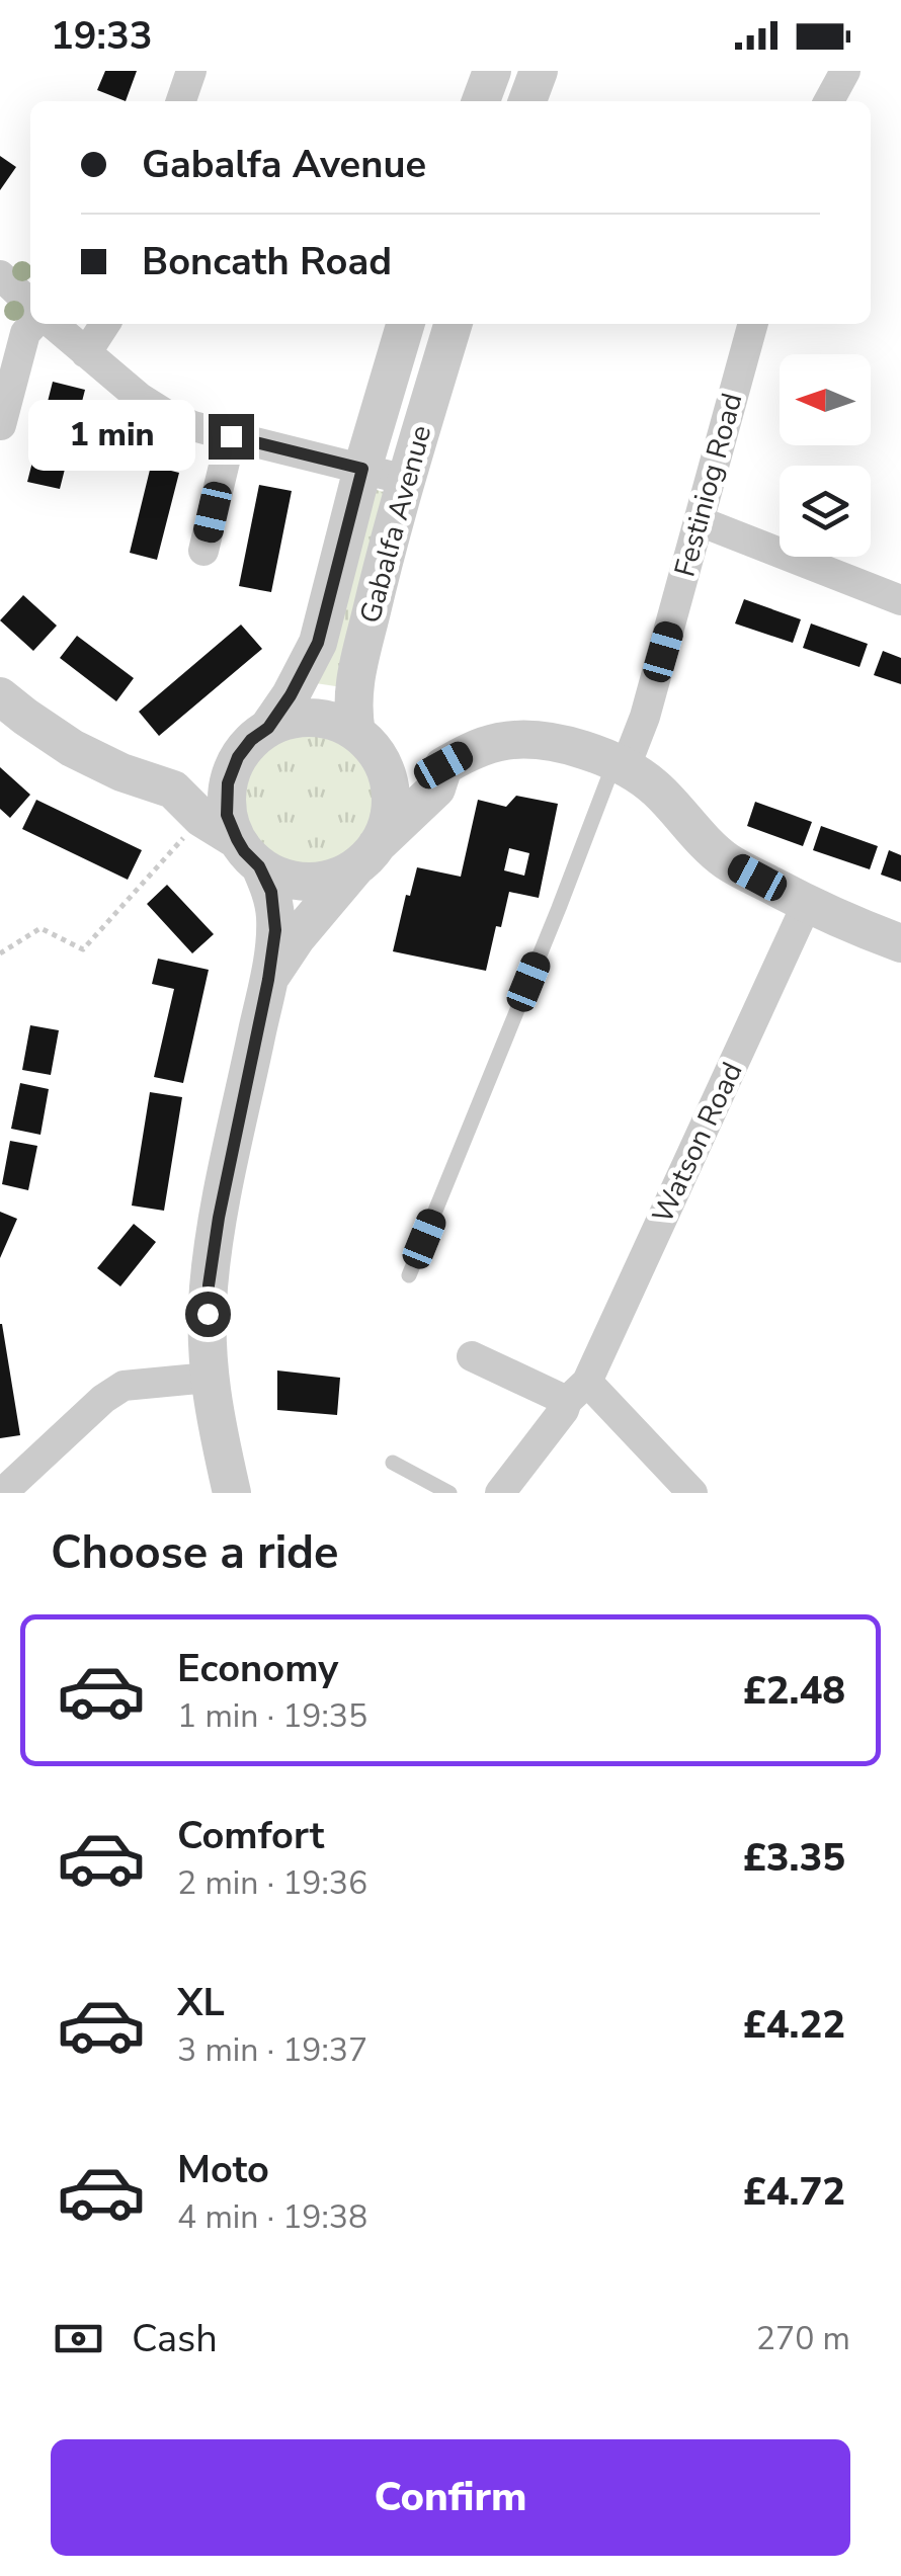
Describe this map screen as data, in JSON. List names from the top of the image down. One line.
{"streets":{"street":["Festiniog Road","Gabalfa Avenue","Watson Road"]},"north":"left","page":{"status":"19:33","banner":["Gabalfa Avenue","Boncath Road"],"bubble":"1 min","heading":"Choose a ride","list":[{"name":"Economy","note":"1 min · 19:35","value":"£2.48"},{"name":"Comfort","note":"2 min · 19:36","value":"£3.35"},{"name":"XL","note":"3 min · 19:37","value":"£4.22"},{"name":"Moto","note":"4 min · 19:38","value":"£4.72"}],"pay":["Cash","270 m"],"buttons":"Confirm"}}
